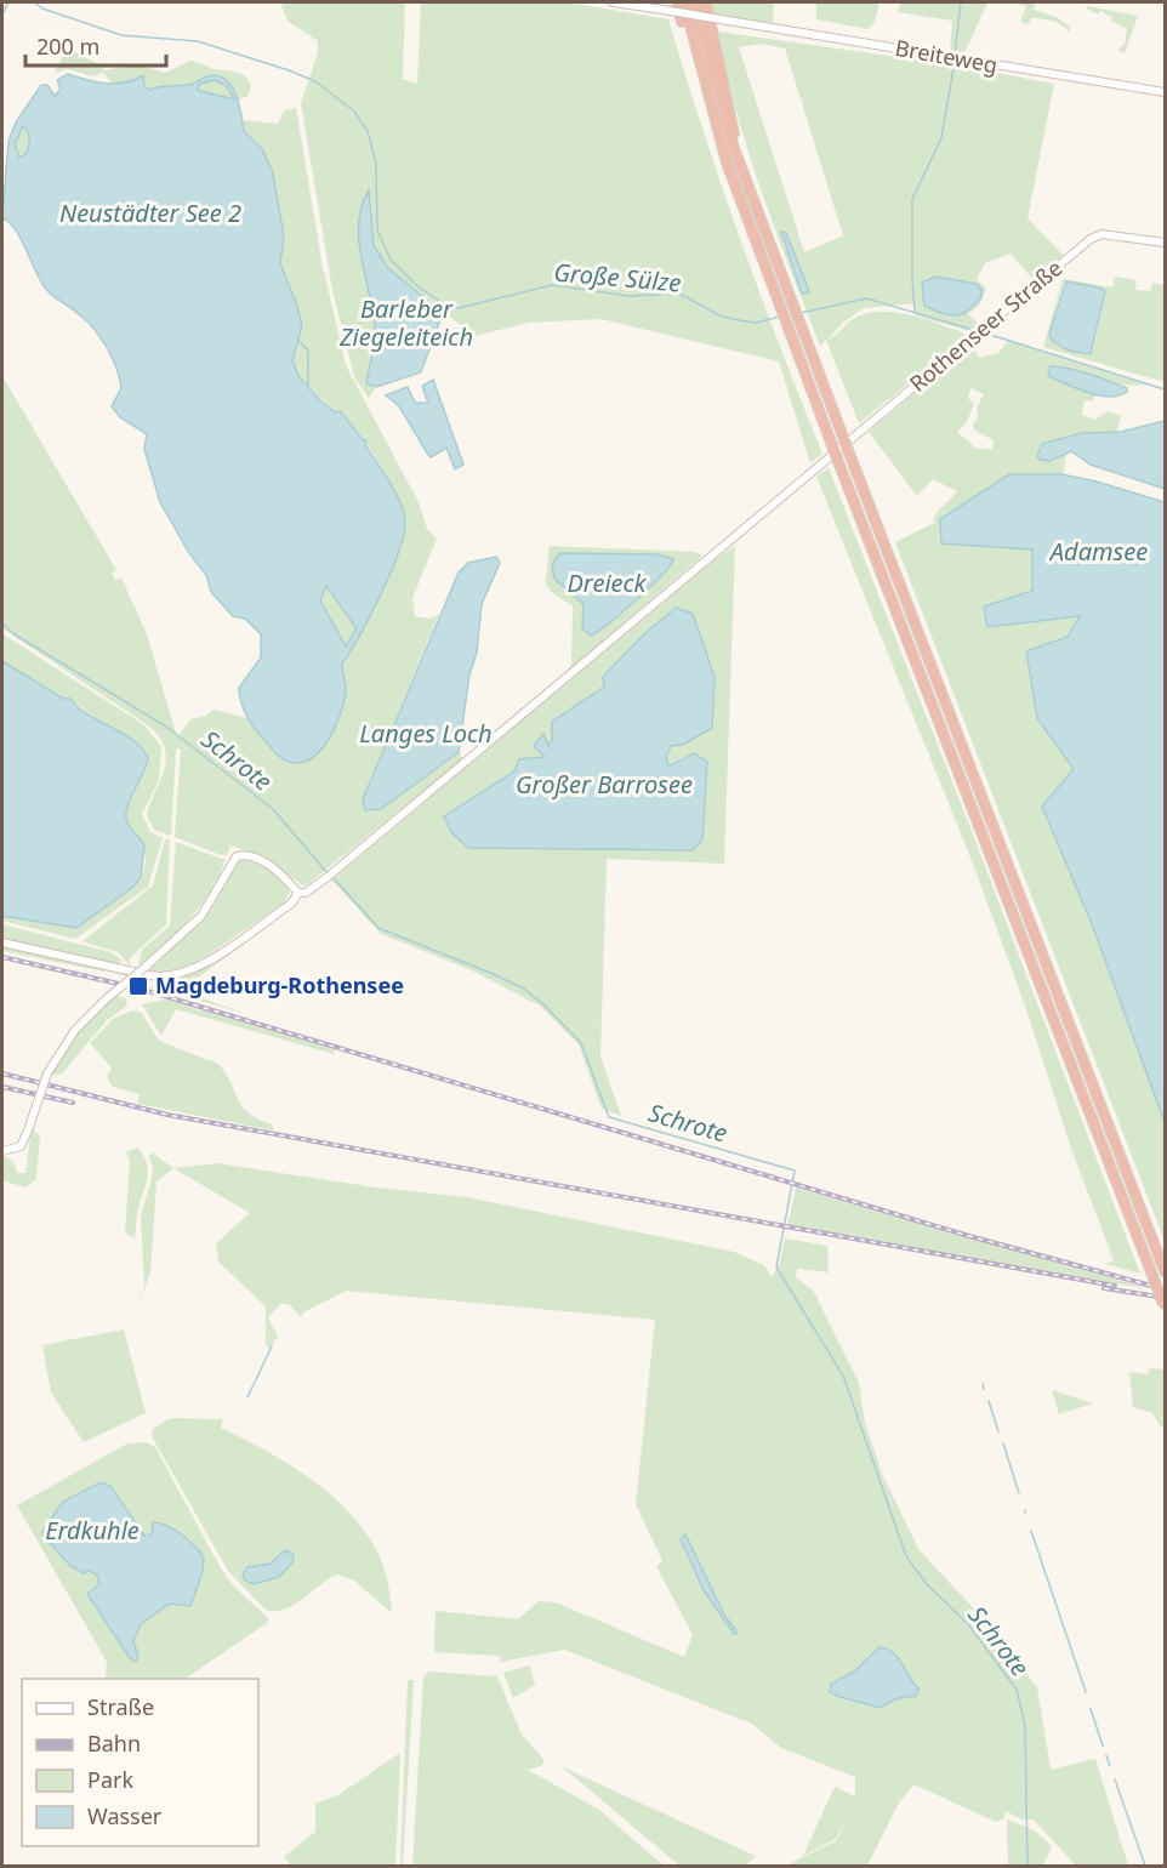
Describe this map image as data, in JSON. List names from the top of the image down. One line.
{"streets":{"street":["Breiteweg","Rothenseer Straße"]},"water":["Neustädter See 2","Große Sülze","Barleber Ziegeleiteich","Adamsee","Dreieck","Langes Loch","Schrote","Großer Barrosee","Erdkuhle"],"places":{"transit":["Magdeburg-Rothensee"]},"legend":["Straße","Bahn","Park","Wasser"],"scale_bar":"200 m"}
